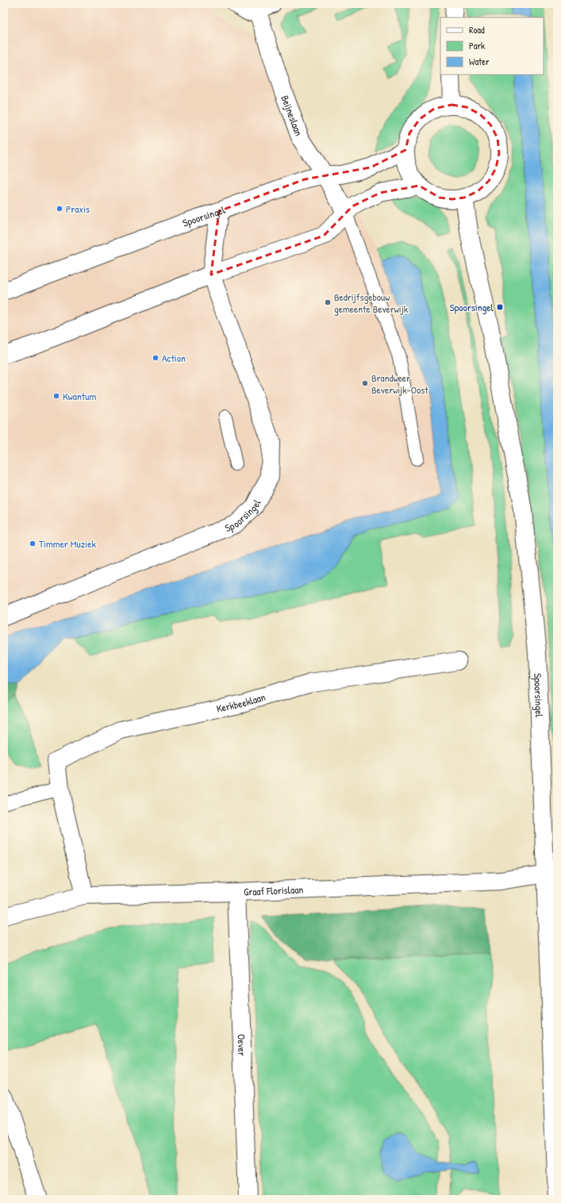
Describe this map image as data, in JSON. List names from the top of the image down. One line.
{"streets":{"street":["Beijneslaan","Spoorsingel","Kerkbeeklaan","Graaf Florislaan","Oever"]},"crossings":[["Beijneslaan","Spoorsingel"],["Spoorsingel","Graaf Florislaan"],["Kerkbeeklaan","Graaf Florislaan"],["Graaf Florislaan","Oever"]],"places":{"other":["Praxis","Bedrijfsgebouw gemeente Beverwijk","Action","Brandweer Beverwijk-Oost","Kwantum","Timmer Muziek"],"transit":["Spoorsingel"]},"legend":["Road","Park","Water"]}
